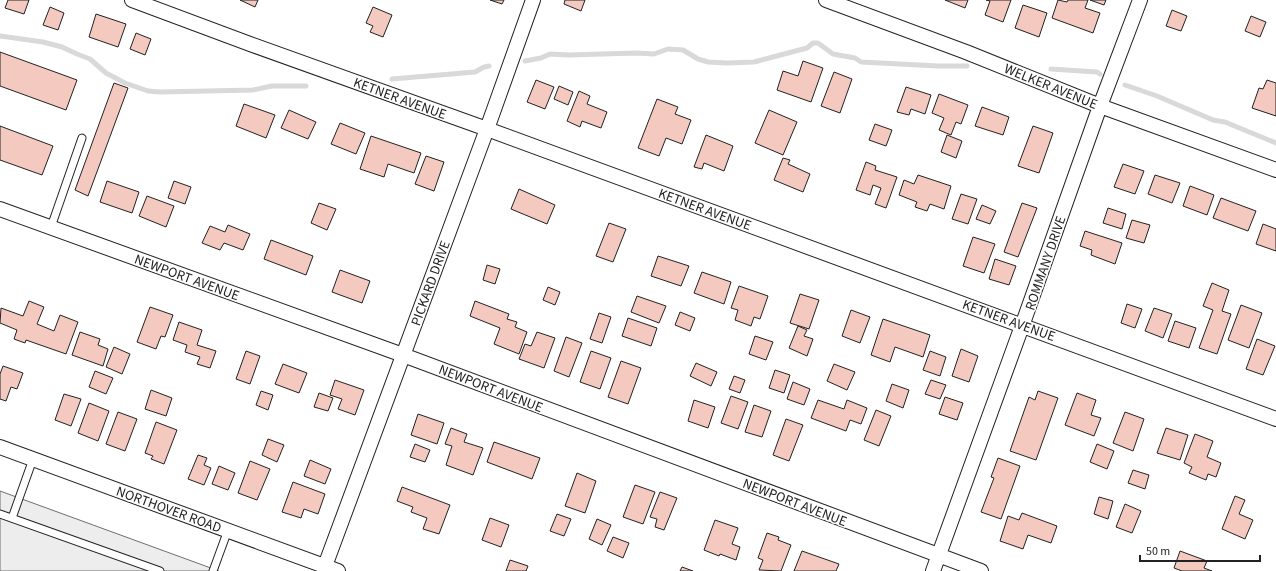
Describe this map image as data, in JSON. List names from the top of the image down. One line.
{"streets":{"street":["WELKER AVENUE","KETNER AVENUE","ROMMANY DRIVE","NEWPORT AVENUE","PICKARD DRIVE","NORTHOVER ROAD"]},"crossings":[["WELKER AVENUE","ROMMANY DRIVE"],["KETNER AVENUE","ROMMANY DRIVE"],["KETNER AVENUE","PICKARD DRIVE"],["ROMMANY DRIVE","NEWPORT AVENUE"],["NEWPORT AVENUE","PICKARD DRIVE"],["PICKARD DRIVE","NORTHOVER ROAD"]],"scale_bar":"50 m"}
